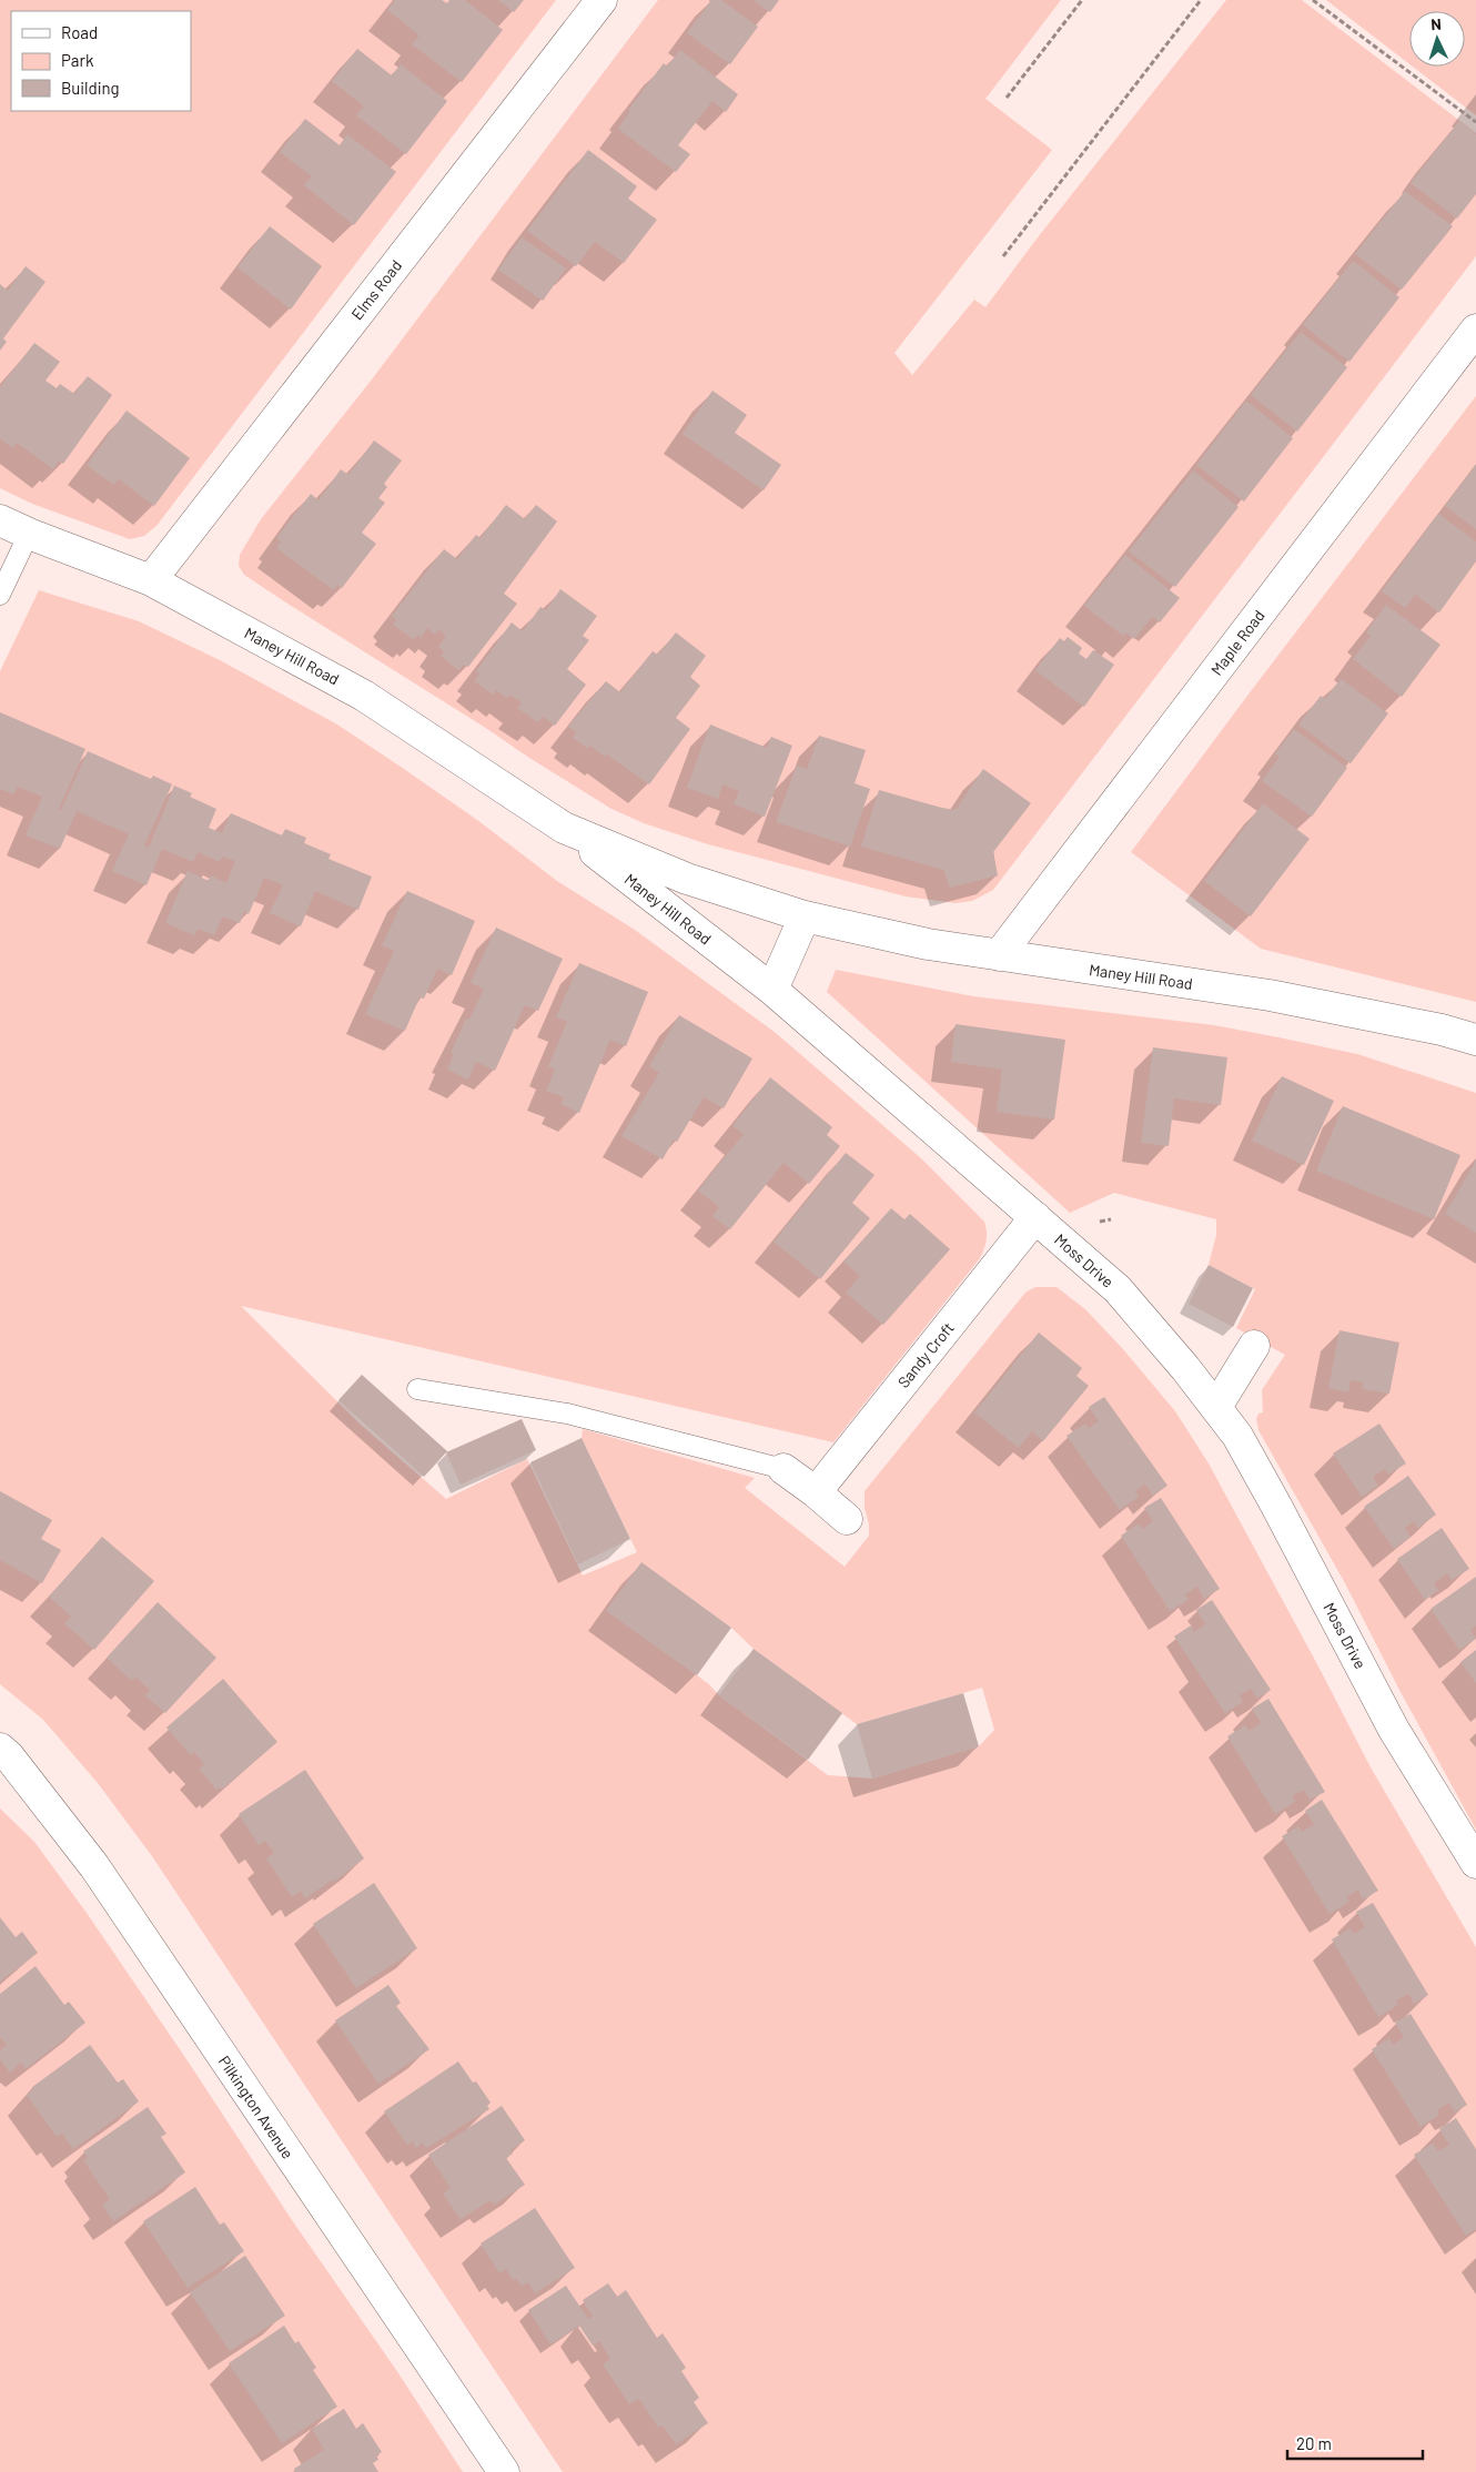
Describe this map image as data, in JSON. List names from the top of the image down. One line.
{"streets":{"street":["Elms Road","Maple Road","Maney Hill Road","Moss Drive","Sandy Croft","Pilkington Avenue"]},"crossings":[["Elms Road","Maney Hill Road"],["Maple Road","Maney Hill Road"],["Maney Hill Road","Moss Drive"],["Maney Hill Road","Sandy Croft"],["Moss Drive","Sandy Croft"]],"legend":["Road","Park","Building"],"scale_bar":"20 m","north":"top"}
